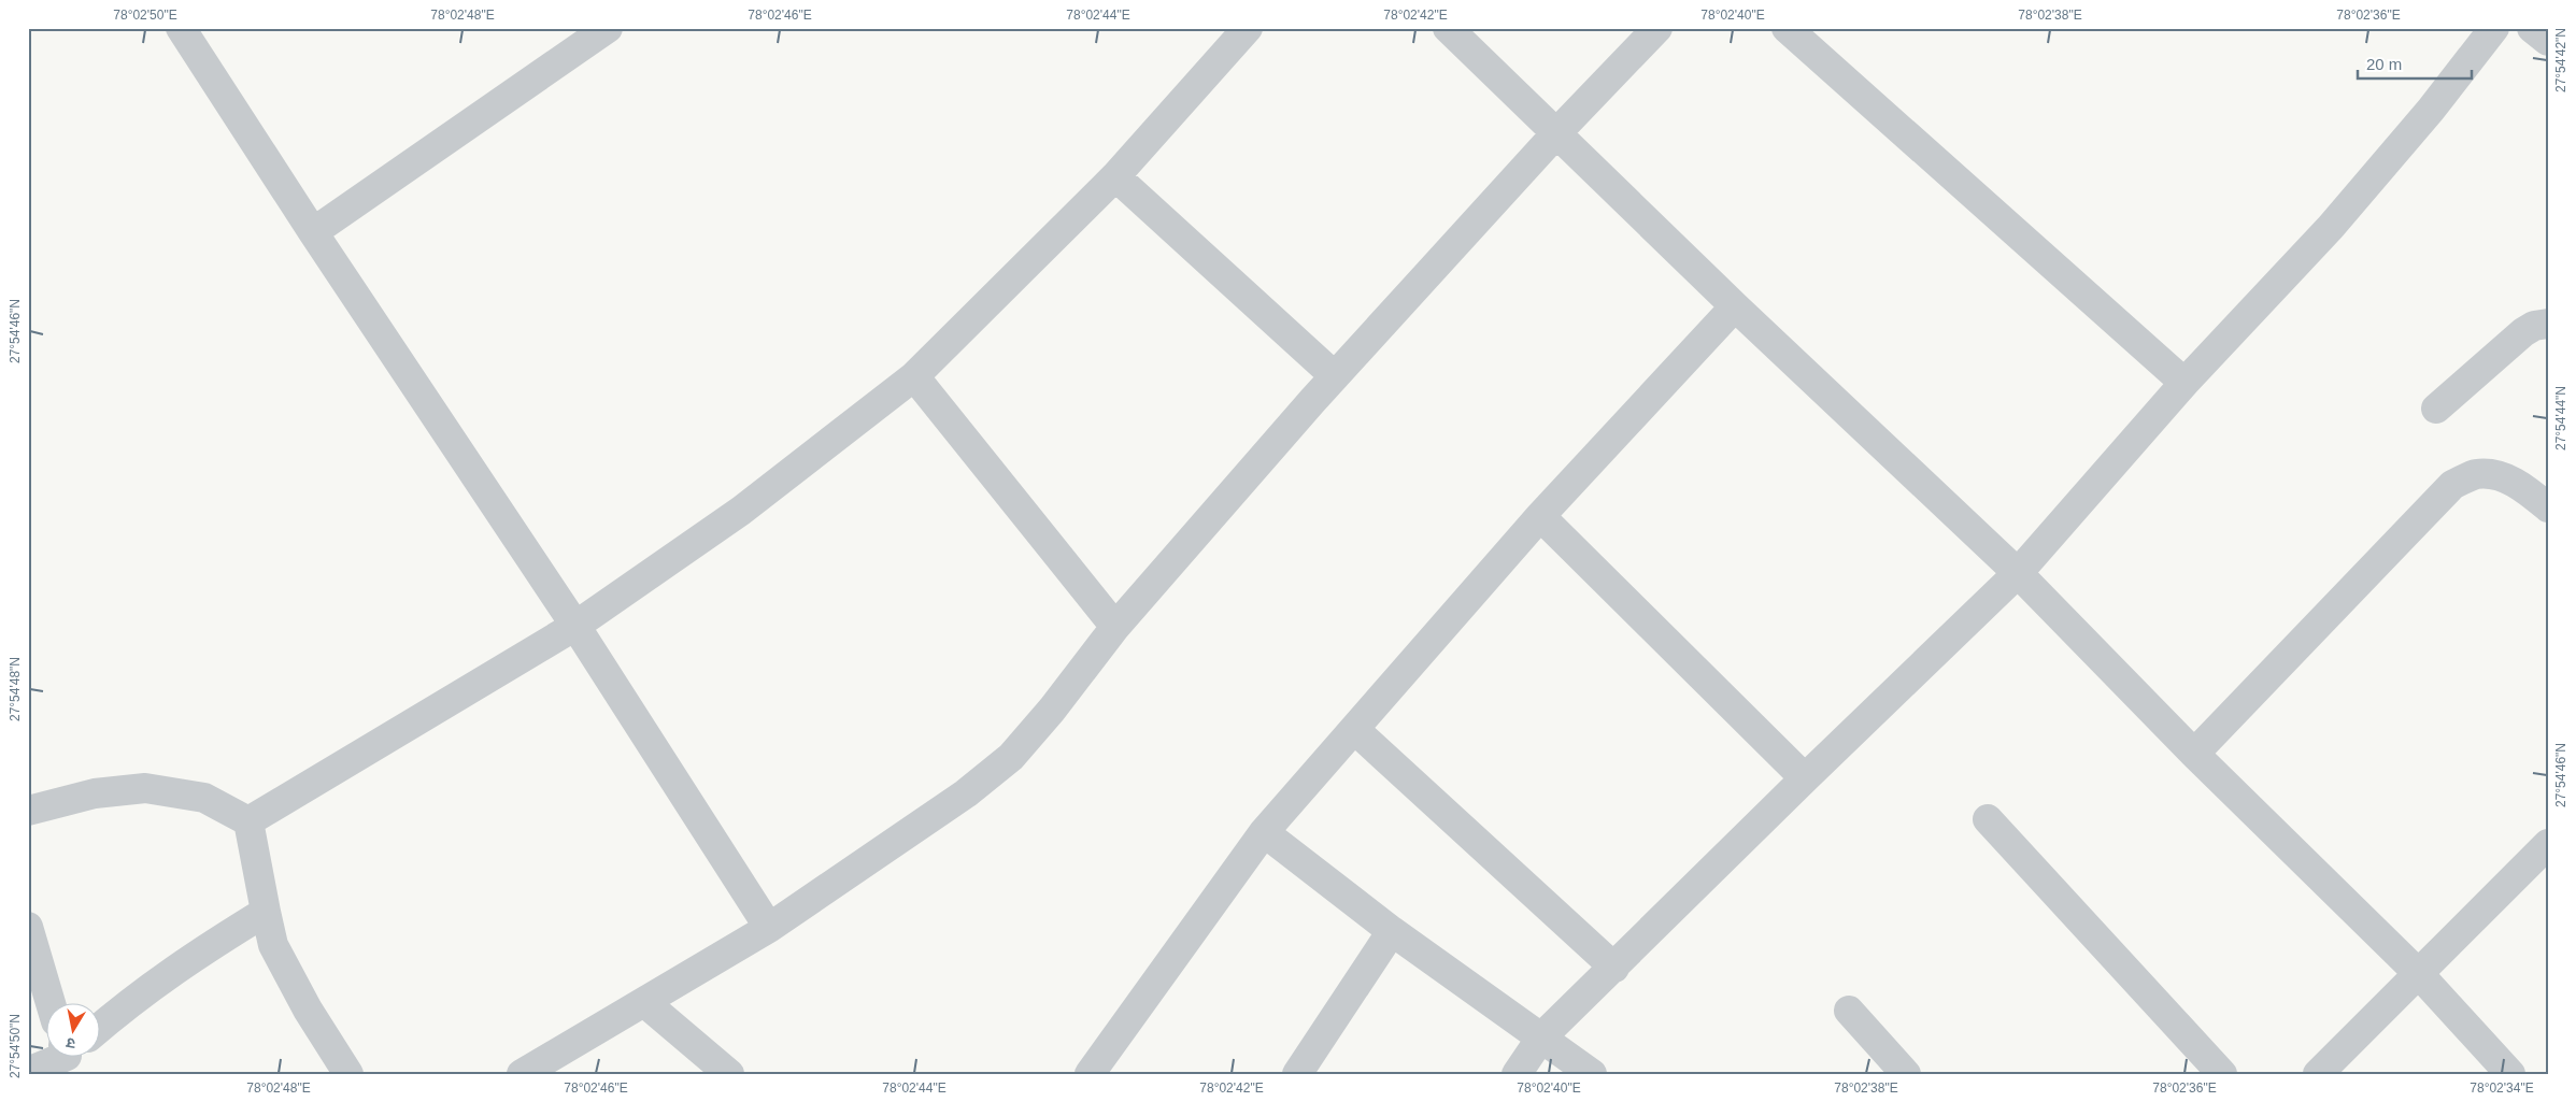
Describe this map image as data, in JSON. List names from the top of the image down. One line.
{"scale_bar":"20 m","north":"bottom","coordinates":["78°02'50\"E","78°02'48\"E","78°02'46\"E","78°02'44\"E","78°02'42\"E","78°02'40\"E","78°02'38\"E","78°02'36\"E","27°54'42\"N","27°54'46\"N","27°54'44\"N","27°54'48\"N","27°54'50\"N","78°02'34\"E"]}
